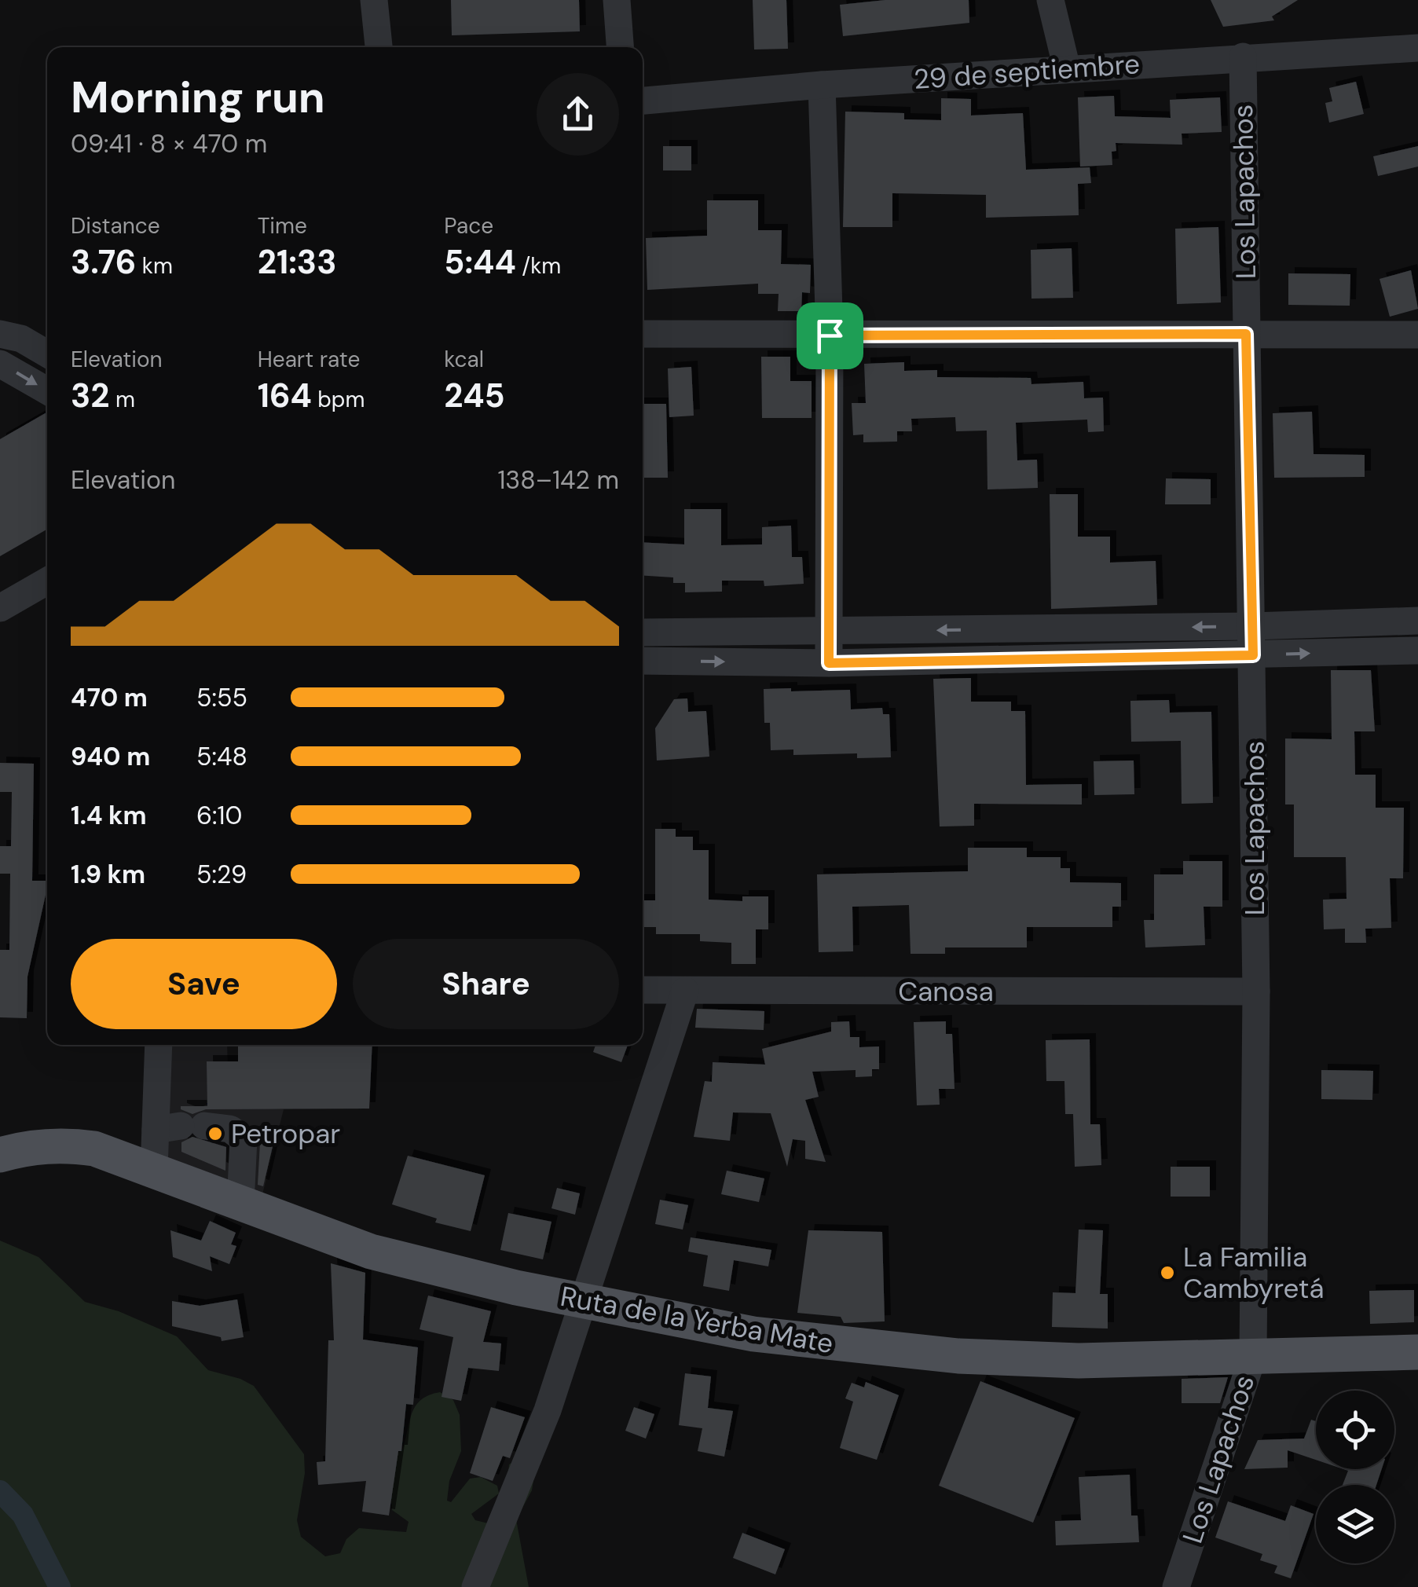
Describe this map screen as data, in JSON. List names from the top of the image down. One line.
{"streets":{"main road":["Ruta de la Yerba Mate"],"street":["29 de septiembre","Los Lapachos","Canosa"]},"crossings":[["29 de septiembre","Los Lapachos"],["Los Lapachos","Canosa"],["Los Lapachos","Ruta de la Yerba Mate"]],"places":["Petropar","La Familia Cambyretá"],"page":{"heading":["Morning run","09:41 · 8 × 470 m"],"stats":[["Distance","3.76 km"],["Time","21:33"],["Pace","5:44 /km"],["Elevation","32 m"],["Heart rate","164 bpm"],["kcal","245"]],"chart":["Elevation","138–142 m"],"list":[{"name":"470 m","note":"5:55"},{"name":"940 m","note":"5:48"},{"name":"1.4 km","note":"6:10"},{"name":"1.9 km","note":"5:29"}],"buttons":["Save","Share"]}}
